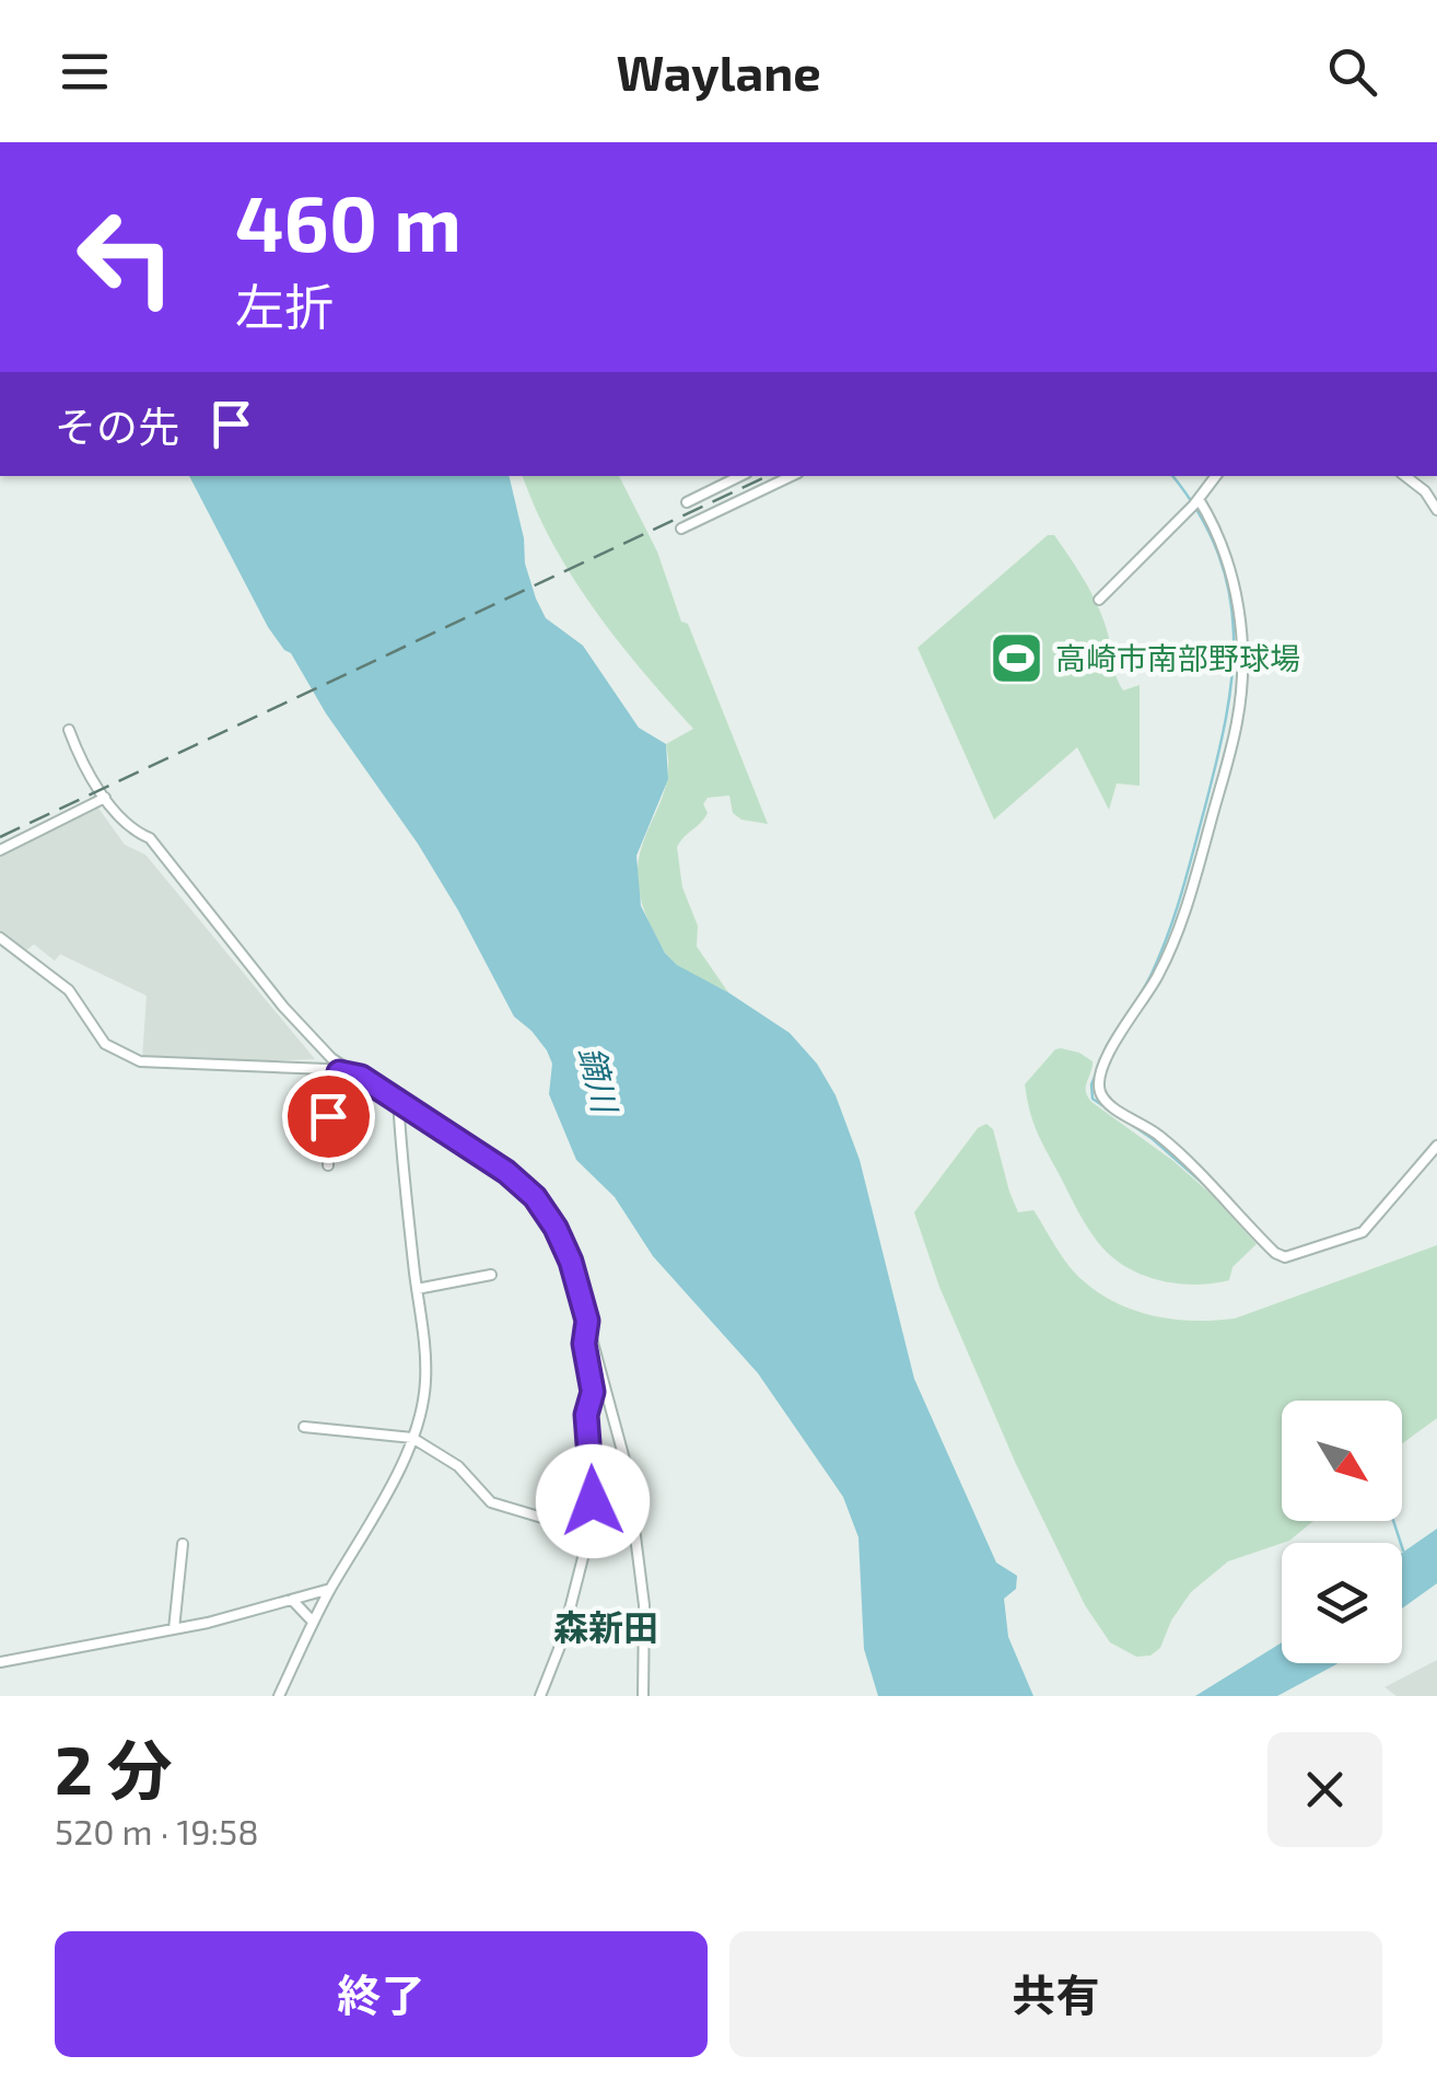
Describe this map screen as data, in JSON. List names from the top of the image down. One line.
{"districts":["森新田"],"water":["鏑川"],"places":{"sports":["高崎市南部野球場"]},"north":"bottom right","page":{"header":"Waylane","turn":["460 m","左折"],"then":"その先","heading":["2 分","520 m · 19:58"],"buttons":["終了","共有"]}}
